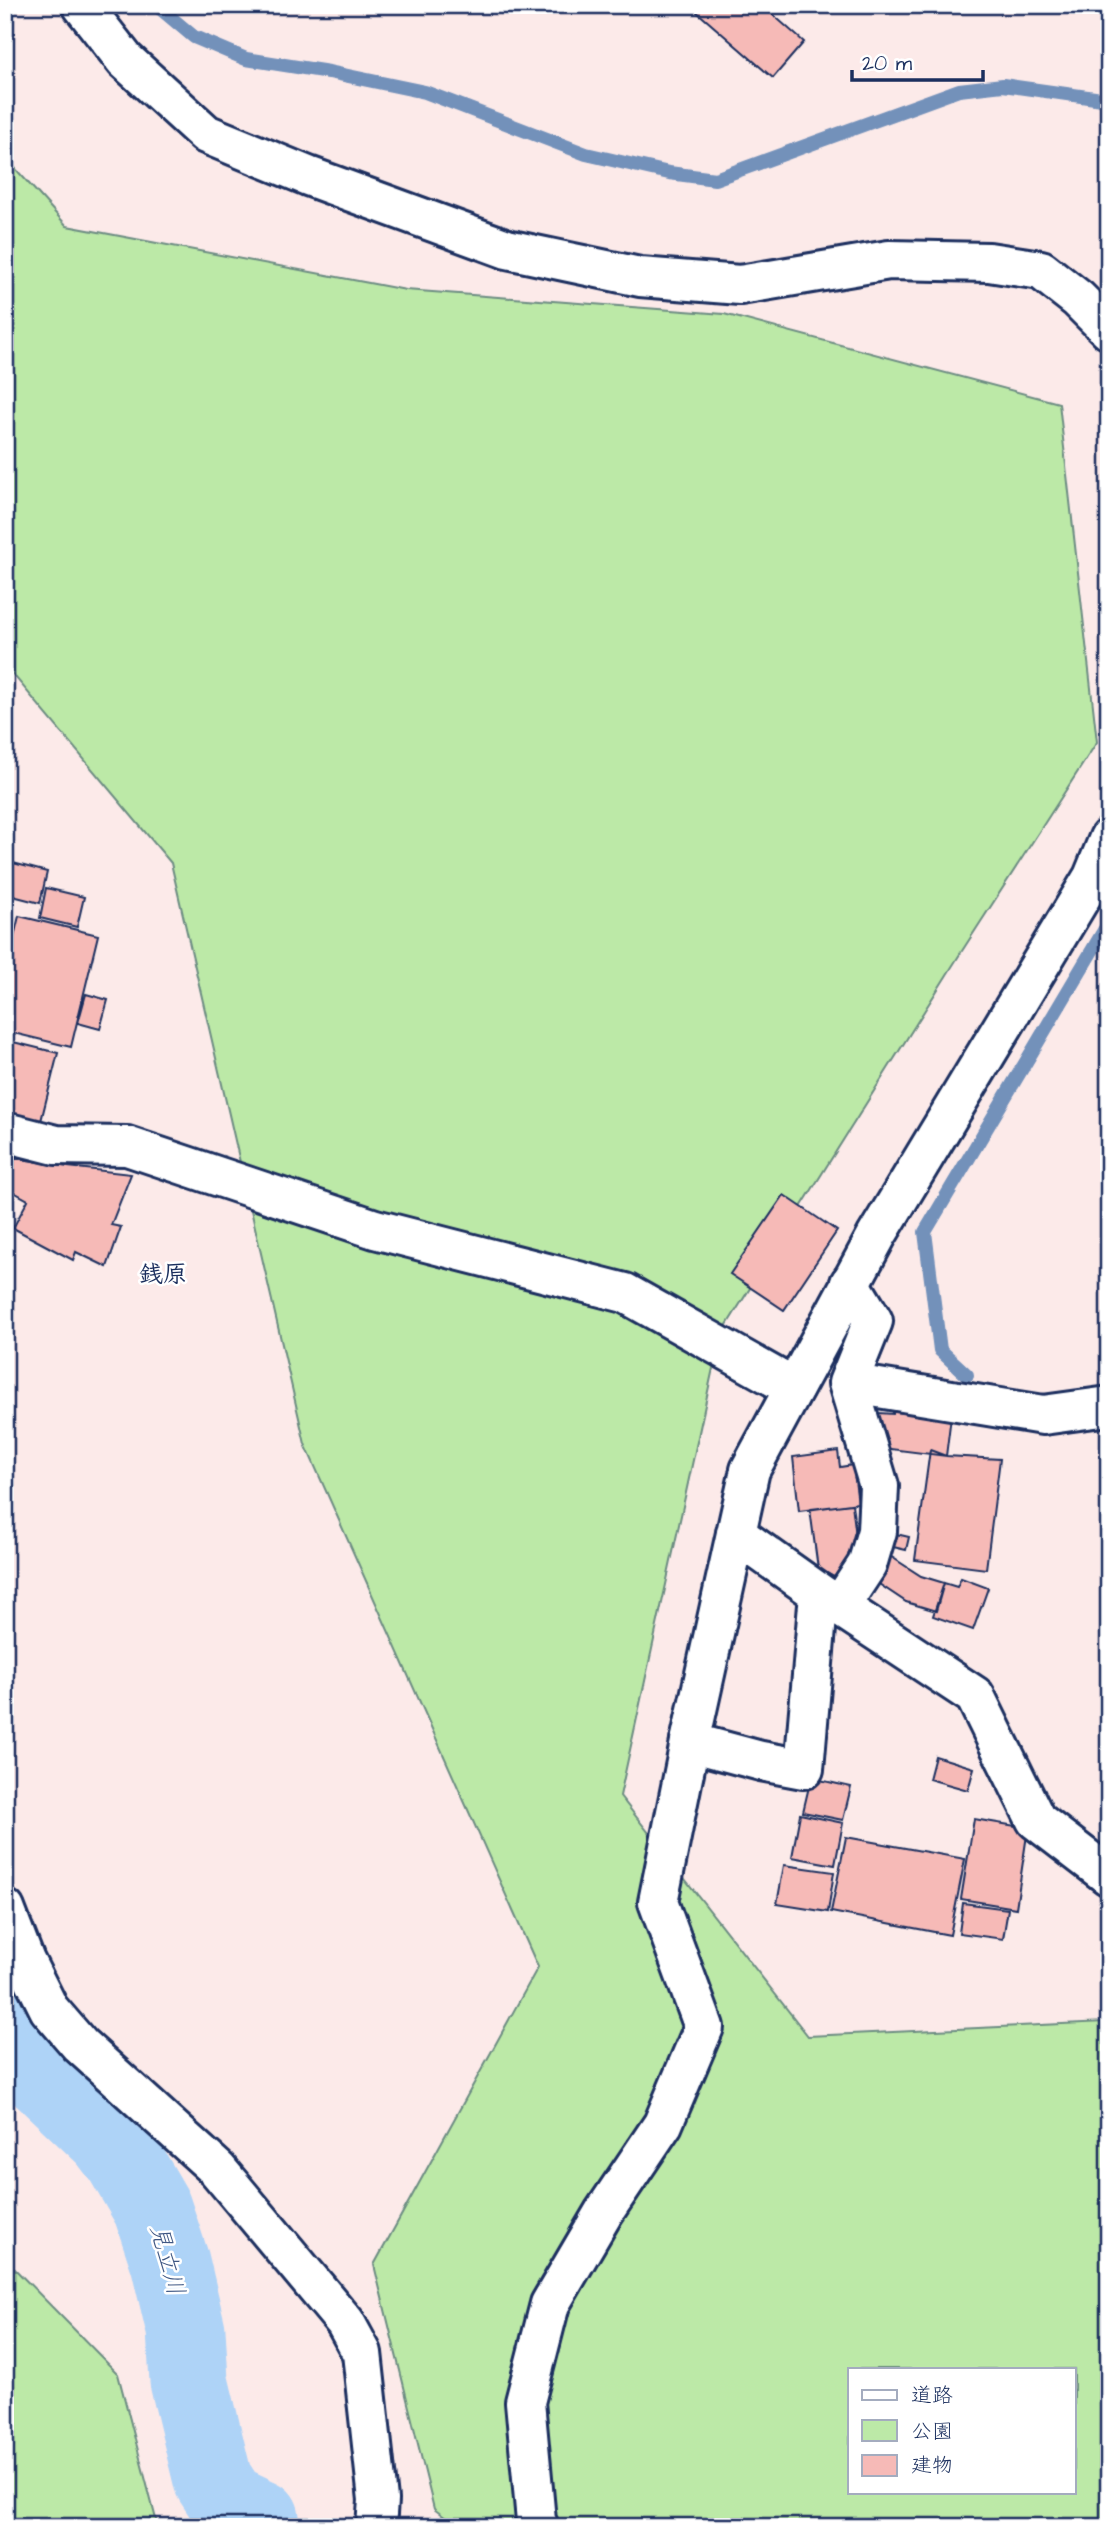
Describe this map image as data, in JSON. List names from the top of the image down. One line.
{"districts":["銭原"],"water":["見立川"],"legend":["道路","公園","建物"],"scale_bar":"20 m"}
